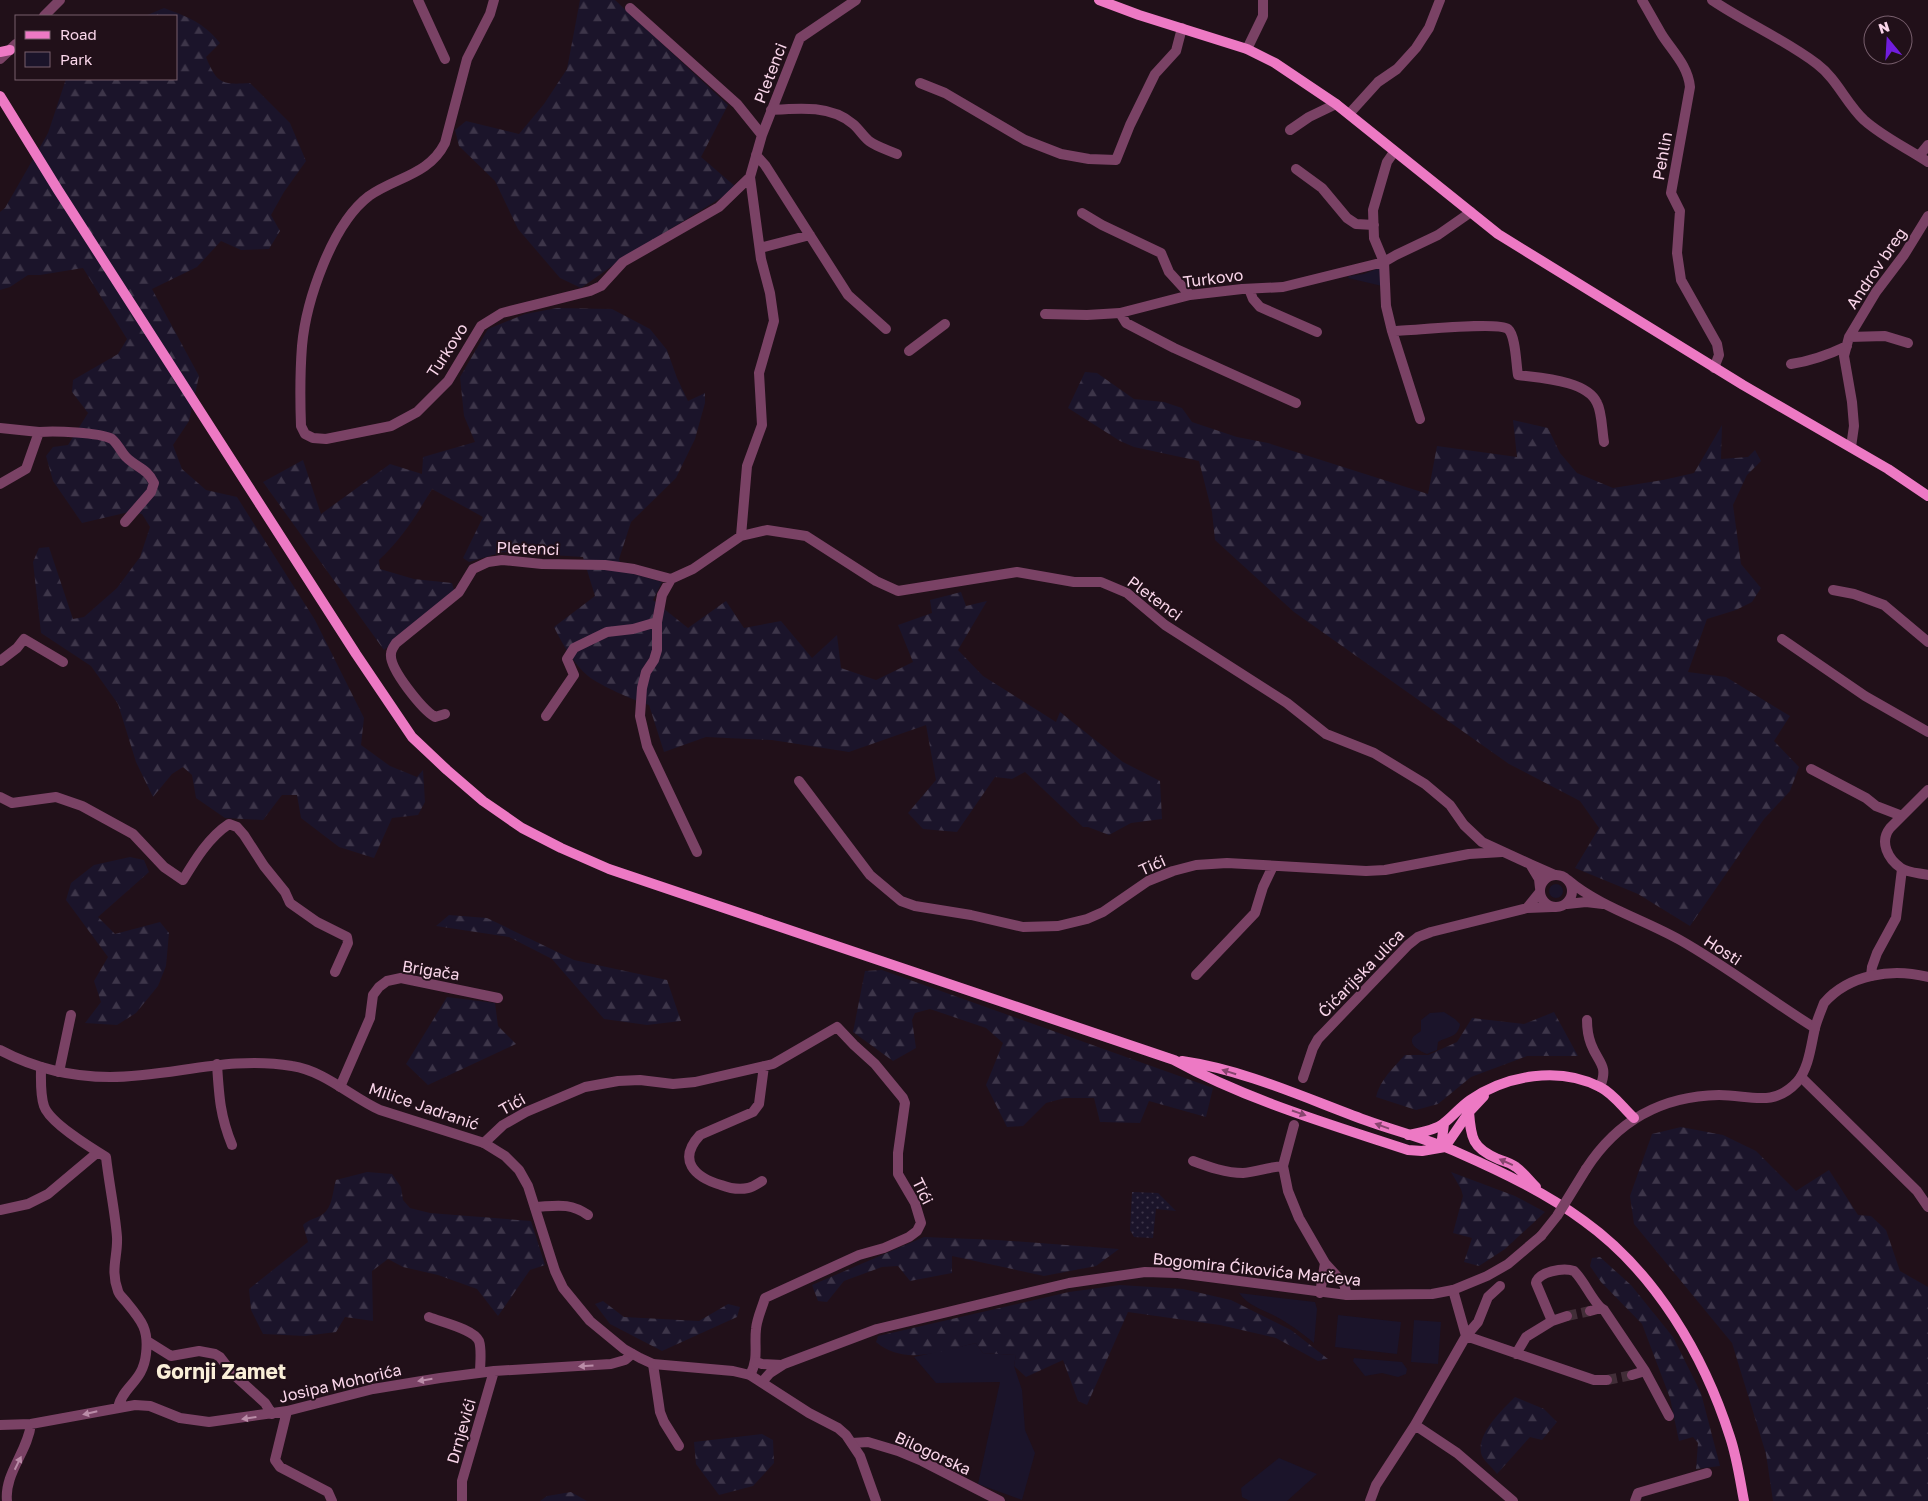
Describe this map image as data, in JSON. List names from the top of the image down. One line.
{"streets":{"street":["Pletenci","Pehlin","Androv breg","Turkovo","Tići","Hosti","Brigača","Ćićarijska ulica","Milice Jadranić","Bogomira Ćikovića Marčeva","Josipa Mohorića","Drnjevići","Bilogorska"]},"crossings":[["Pletenci","Turkovo"],["Pletenci","Tići"],["Pletenci","Hosti"],["Pletenci","Ćićarijska ulica"],["Tići","Milice Jadranić"],["Hosti","Ćićarijska ulica"],["Brigača","Milice Jadranić"],["Milice Jadranić","Josipa Mohorića"],["Josipa Mohorića","Drnjevići"]],"one_way":["Josipa Mohorića"],"districts":["Gornji Zamet"],"legend":["Road","Park"],"north":"top"}
